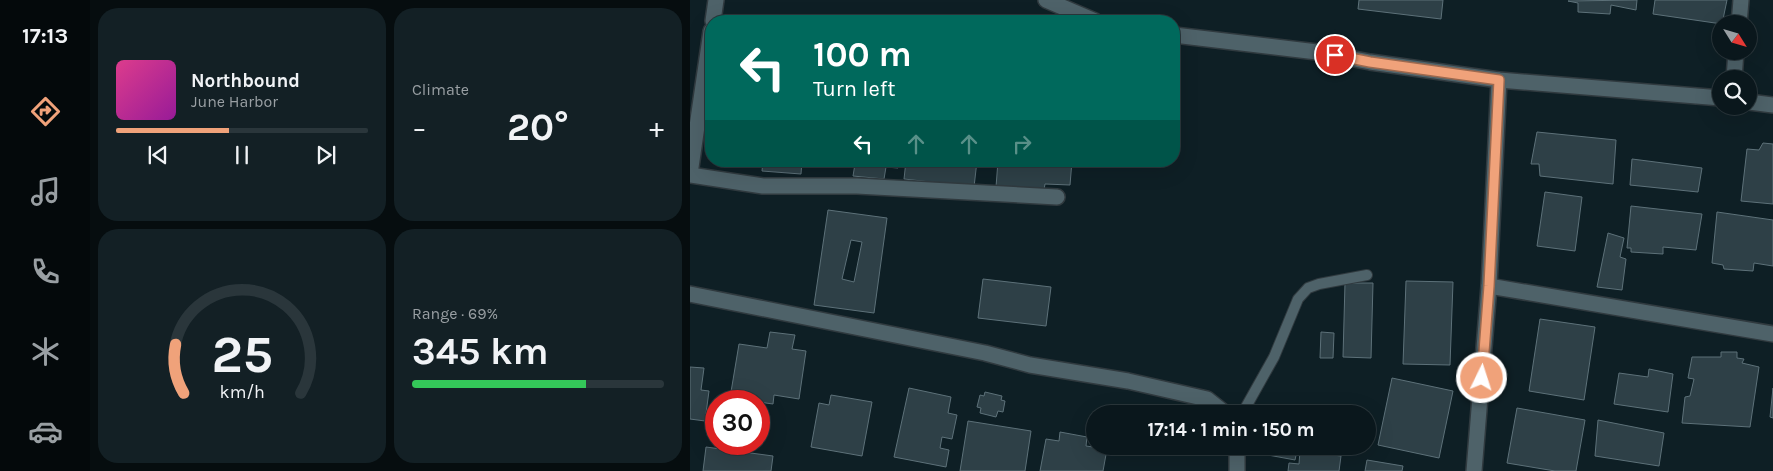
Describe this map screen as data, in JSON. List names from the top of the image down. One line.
{"north":"bottom right","page":{"tabs":"17:13","tile":["Climate",["Range · 69%","345 km"]],"turn":["100 m","Turn left"],"song":["Northbound","June Harbor"],"heat":["−","20°","+"],"limit":"30","trip":"17:14 · 1 min · 150 m","gauge":["25","km/h"]}}
